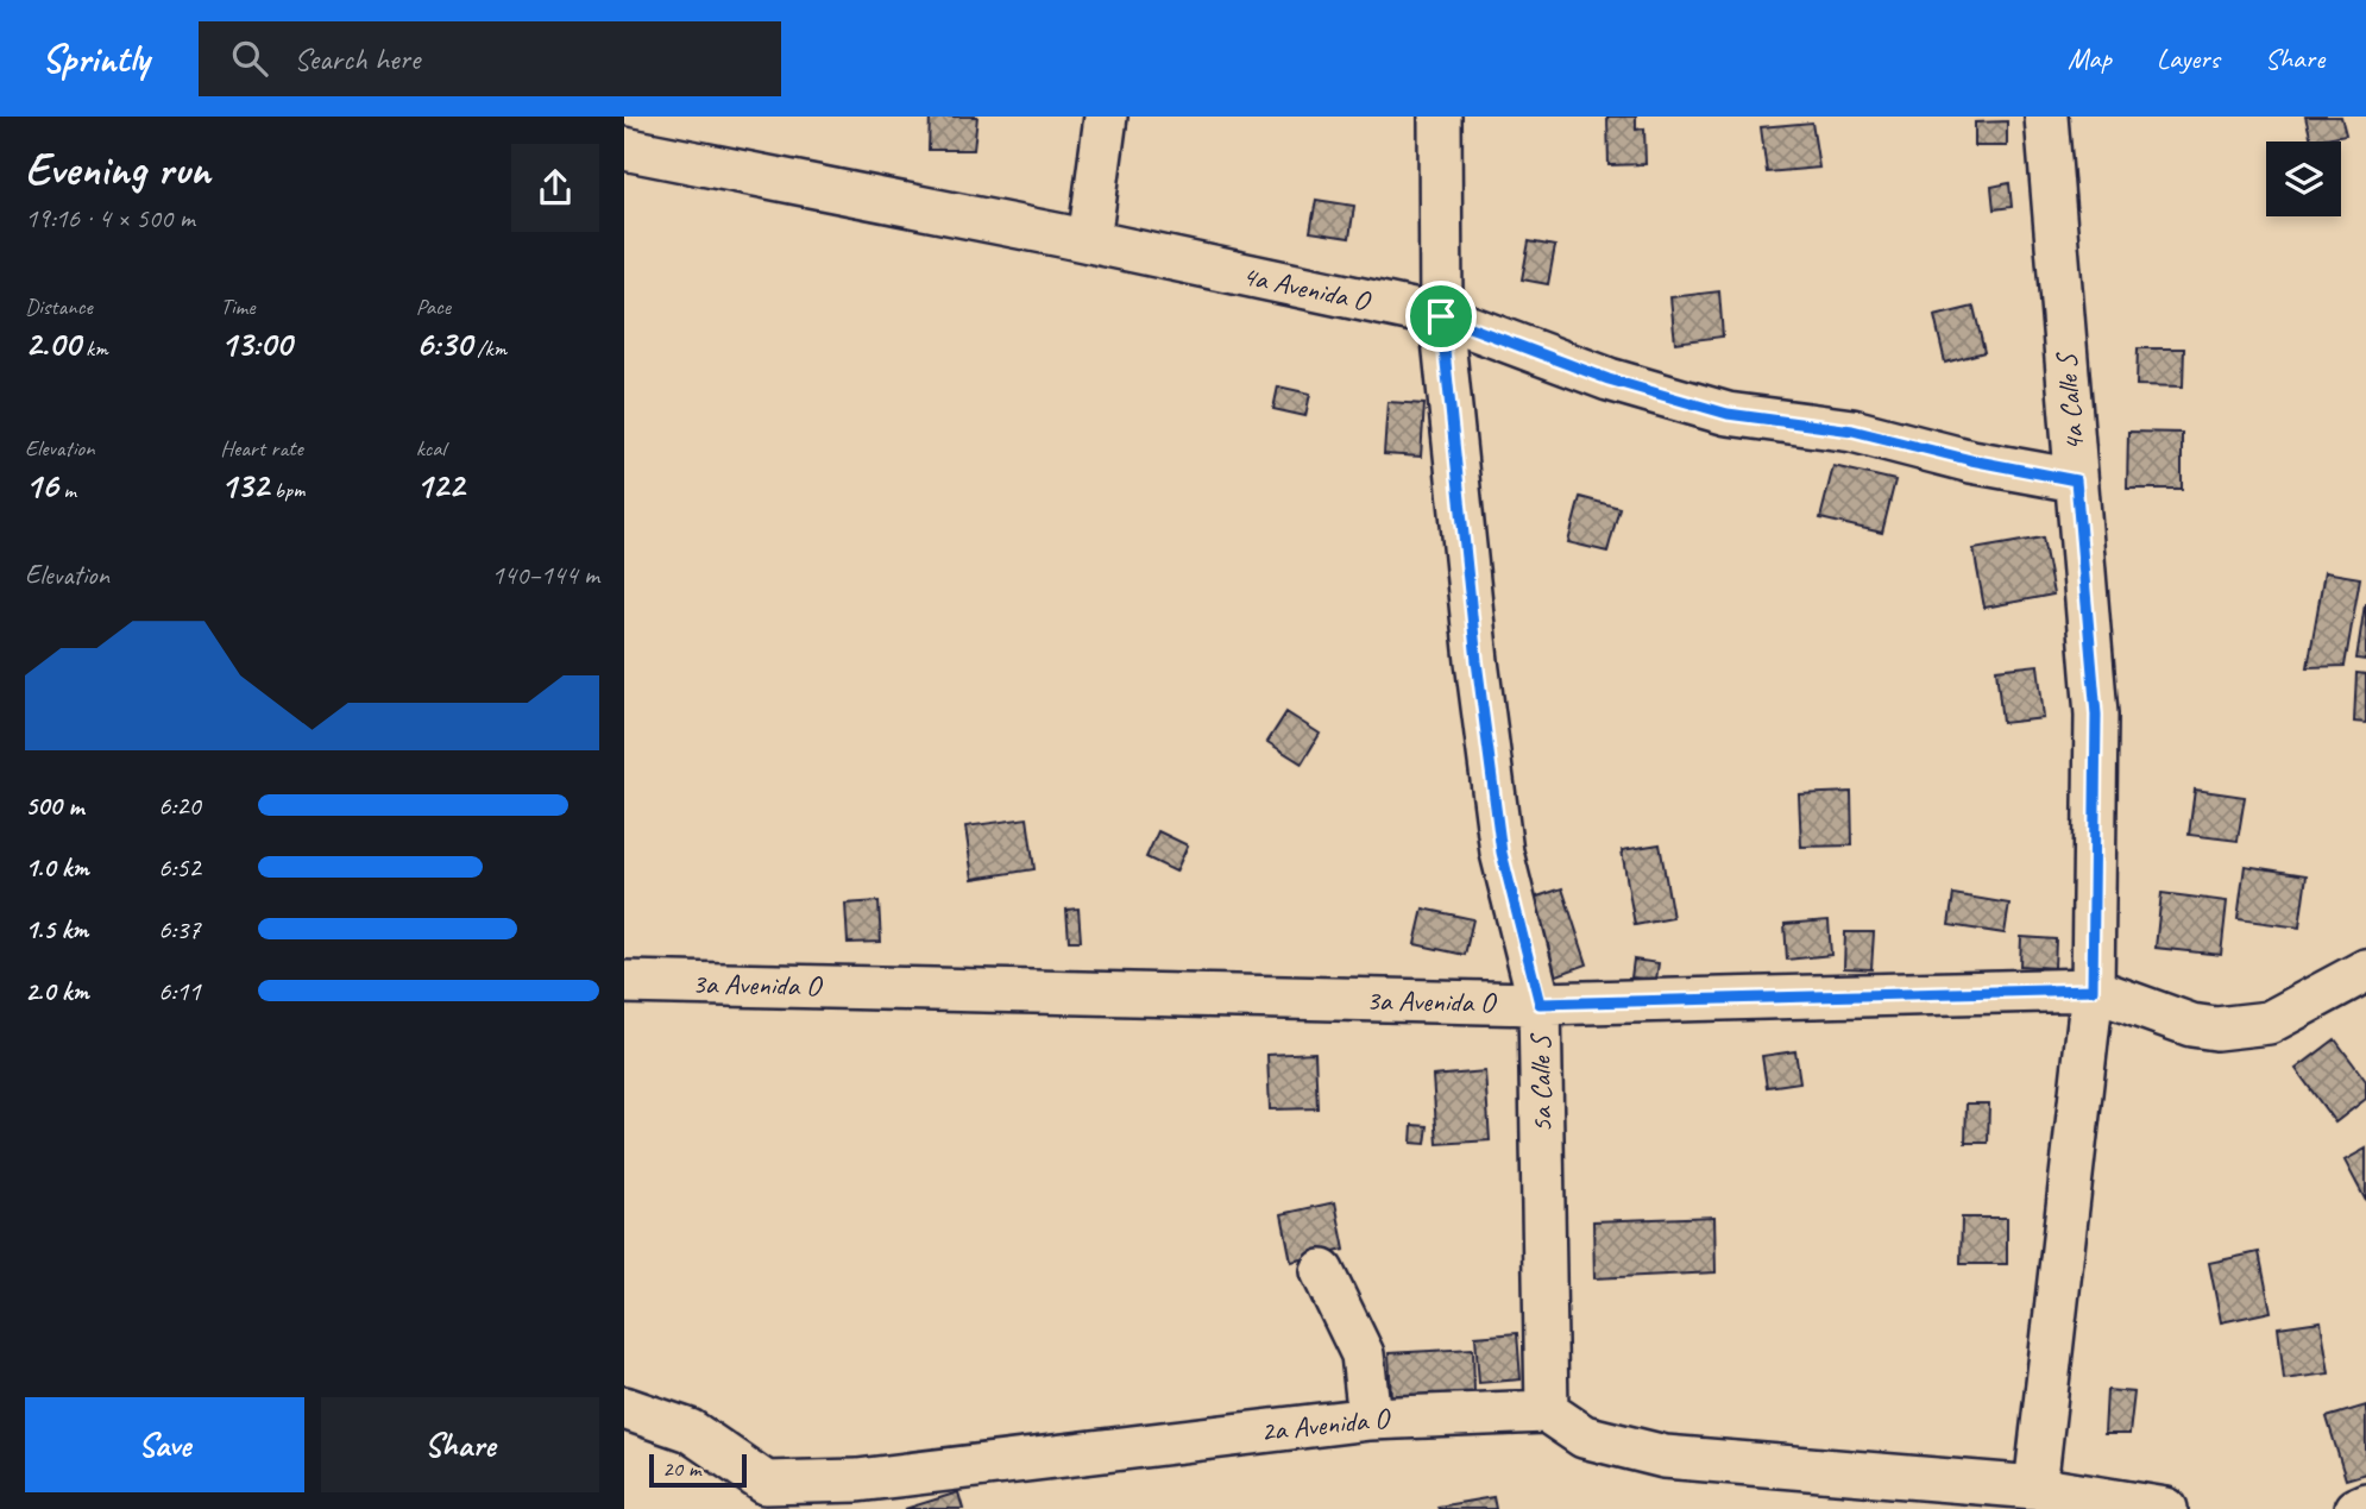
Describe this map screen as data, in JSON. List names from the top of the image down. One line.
{"streets":{"street":["4a Avenida O","4a Calle S","3a Avenida O","5a Calle S","2a Avenida O"]},"crossings":[["4a Avenida O","4a Calle S"],["4a Avenida O","5a Calle S"],["4a Calle S","3a Avenida O"],["3a Avenida O","5a Calle S"],["5a Calle S","2a Avenida O"]],"scale_bar":"20 m","page":{"header":"Sprintly","search":"Search here","nav":["Map","Layers","Share"],"heading":["Evening run","19:16 · 4 × 500 m"],"stats":[["Distance","2.00 km"],["Time","13:00"],["Pace","6:30 /km"],["Elevation","16 m"],["Heart rate","132 bpm"],["kcal","122"]],"chart":["Elevation","140–144 m"],"list":[{"name":"500 m","note":"6:20"},{"name":"1.0 km","note":"6:52"},{"name":"1.5 km","note":"6:37"},{"name":"2.0 km","note":"6:11"}],"buttons":["Save","Share"],"scale":"20 m"}}
